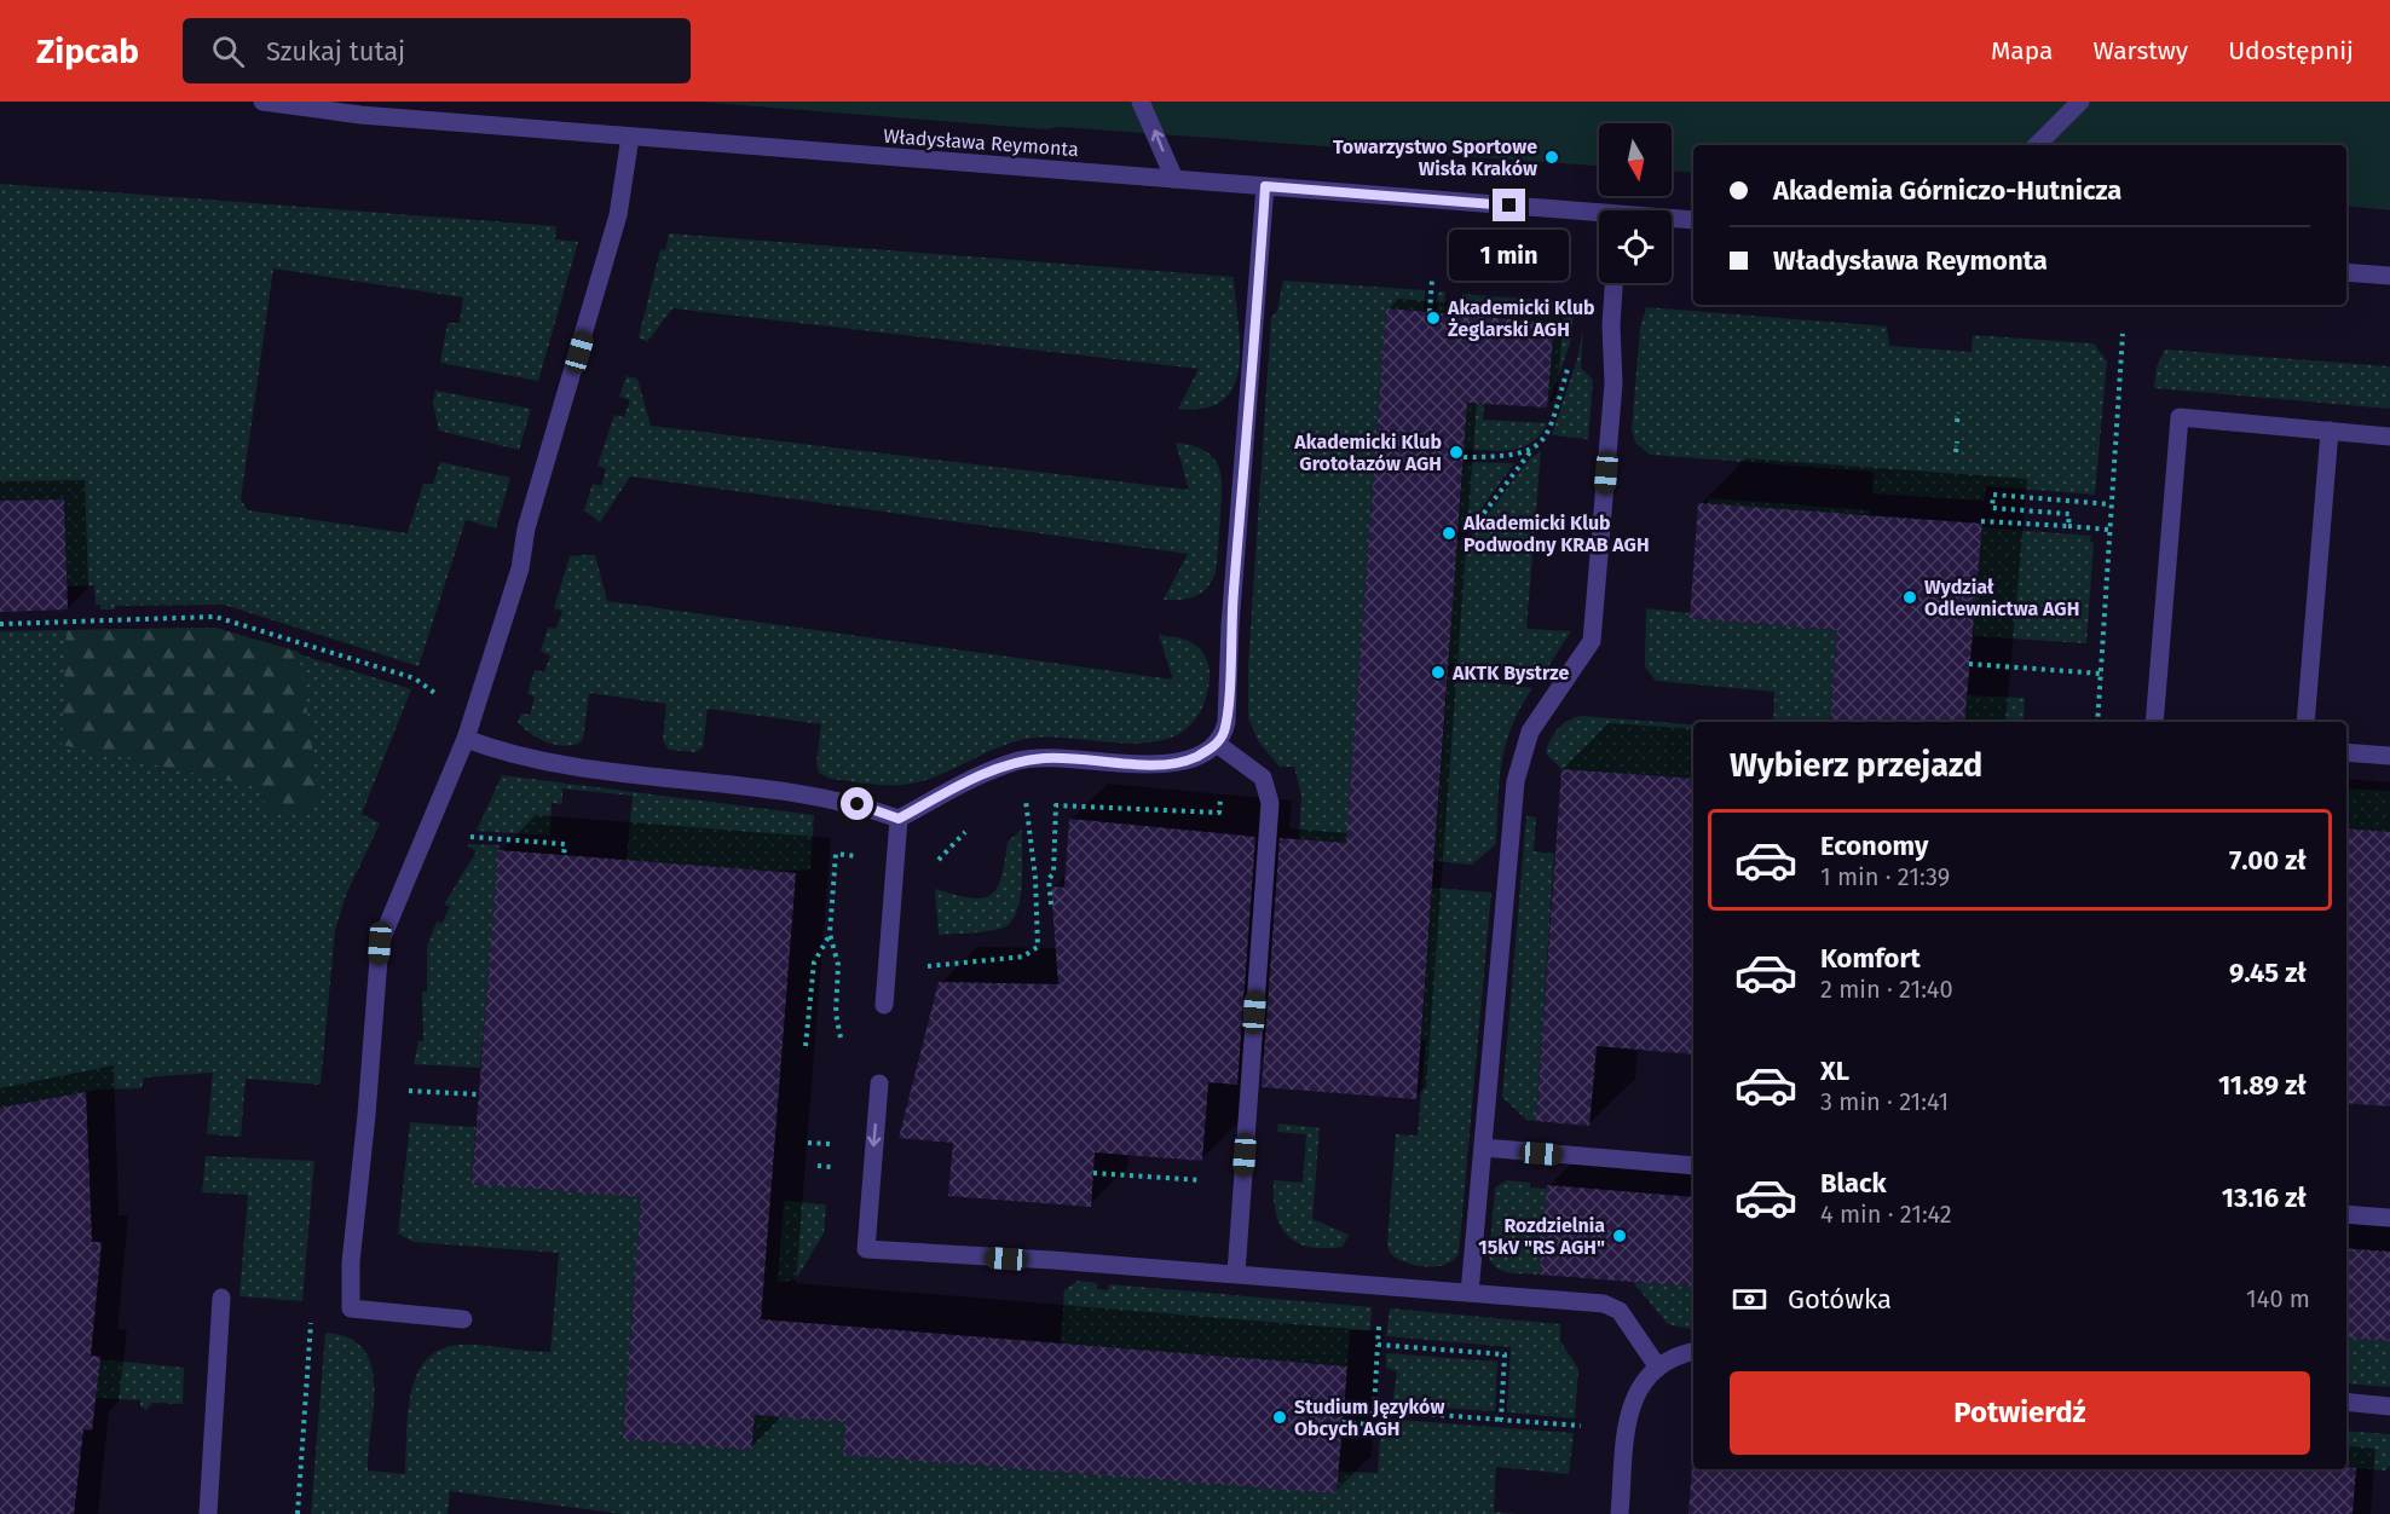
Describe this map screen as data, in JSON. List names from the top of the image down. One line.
{"streets":{"street":["Władysława Reymonta"]},"places":["Towarzystwo Sportowe Wisła Kraków","Akademicki Klub Żeglarski AGH","Akademicki Klub Grotołazów AGH","Akademicki Klub Podwodny KRAB AGH","Wydział Odlewnictwa AGH","AKTK Bystrze","Rozdzielnia 15kV \"RS AGH\"","Studium Języków Obcych AGH"],"north":"bottom","page":{"header":"Zipcab","search":"Szukaj tutaj","nav":["Mapa","Warstwy","Udostępnij"],"banner":["Akademia Górniczo-Hutnicza","Władysława Reymonta"],"bubble":"1 min","heading":"Wybierz przejazd","list":[{"name":"Economy","note":"1 min · 21:39","value":"7.00 zł"},{"name":"Komfort","note":"2 min · 21:40","value":"9.45 zł"},{"name":"XL","note":"3 min · 21:41","value":"11.89 zł"},{"name":"Black","note":"4 min · 21:42","value":"13.16 zł"}],"pay":["Gotówka","140 m"],"buttons":"Potwierdź"}}
